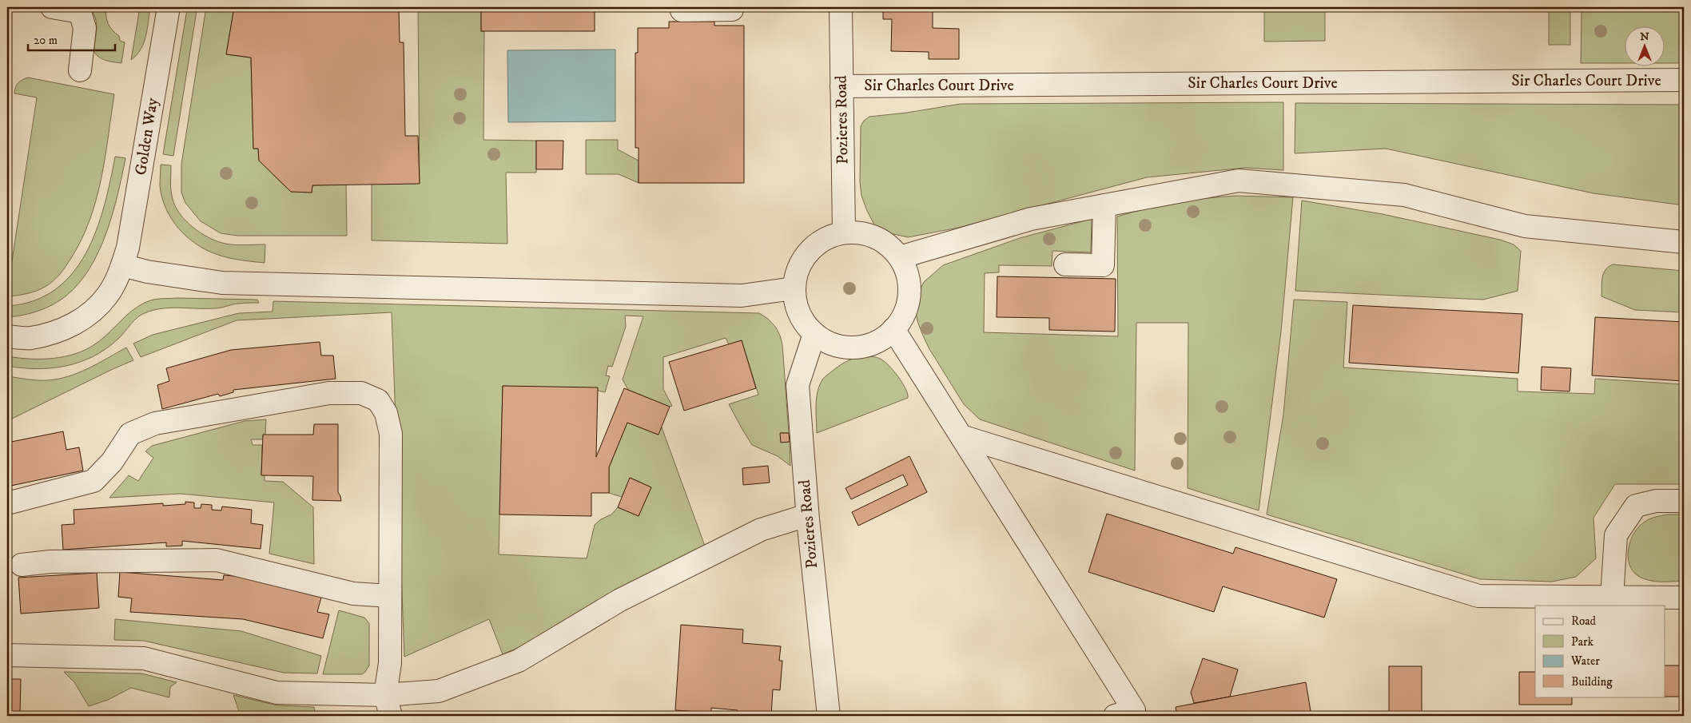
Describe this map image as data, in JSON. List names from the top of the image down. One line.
{"streets":{"street":["Sir Charles Court Drive","Pozieres Road","Golden Way"]},"crossings":[["Sir Charles Court Drive","Pozieres Road"]],"legend":["Road","Park","Water","Building"],"scale_bar":"20 m","north":"top"}
